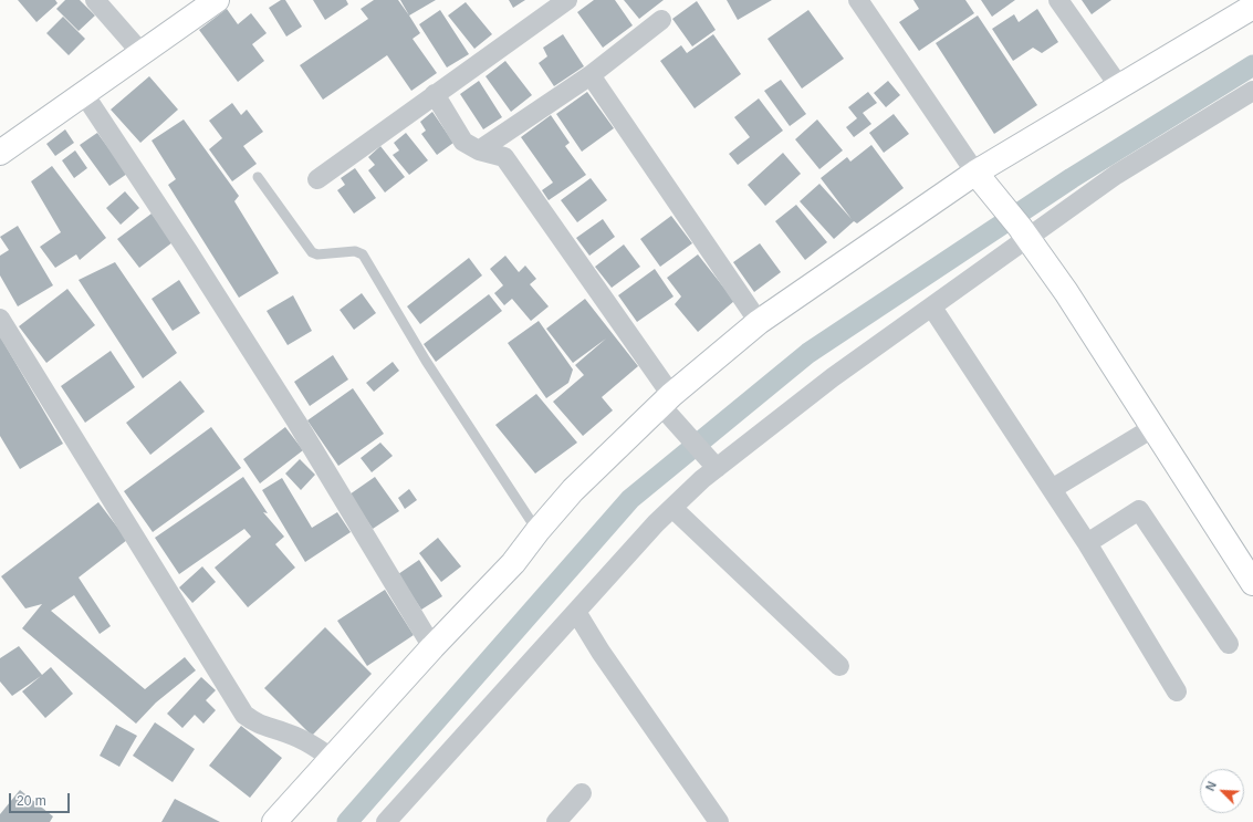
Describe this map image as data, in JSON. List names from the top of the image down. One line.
{"scale_bar":"20 m","north":"top left"}
